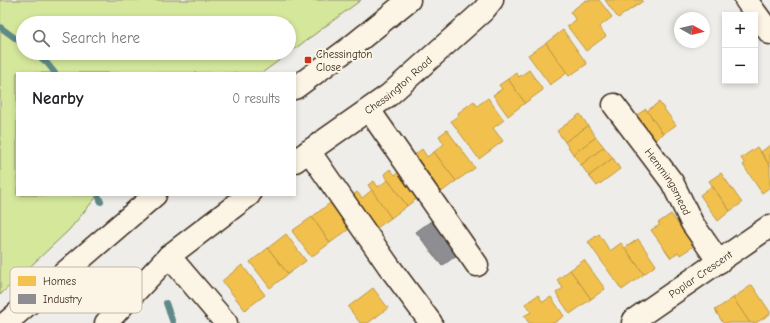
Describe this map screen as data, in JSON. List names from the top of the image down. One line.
{"streets":{"main road":["Chessington Road","Hemmingsmead","Poplar Crescent"]},"crossings":[["Hemmingsmead","Poplar Crescent"]],"places":{"transit":["Chessington Close"]},"legend":["Homes","Industry"],"north":"right","page":{"map_buttons":["+","−"],"search":"Search here","heading":["Nearby","0 results"]}}
